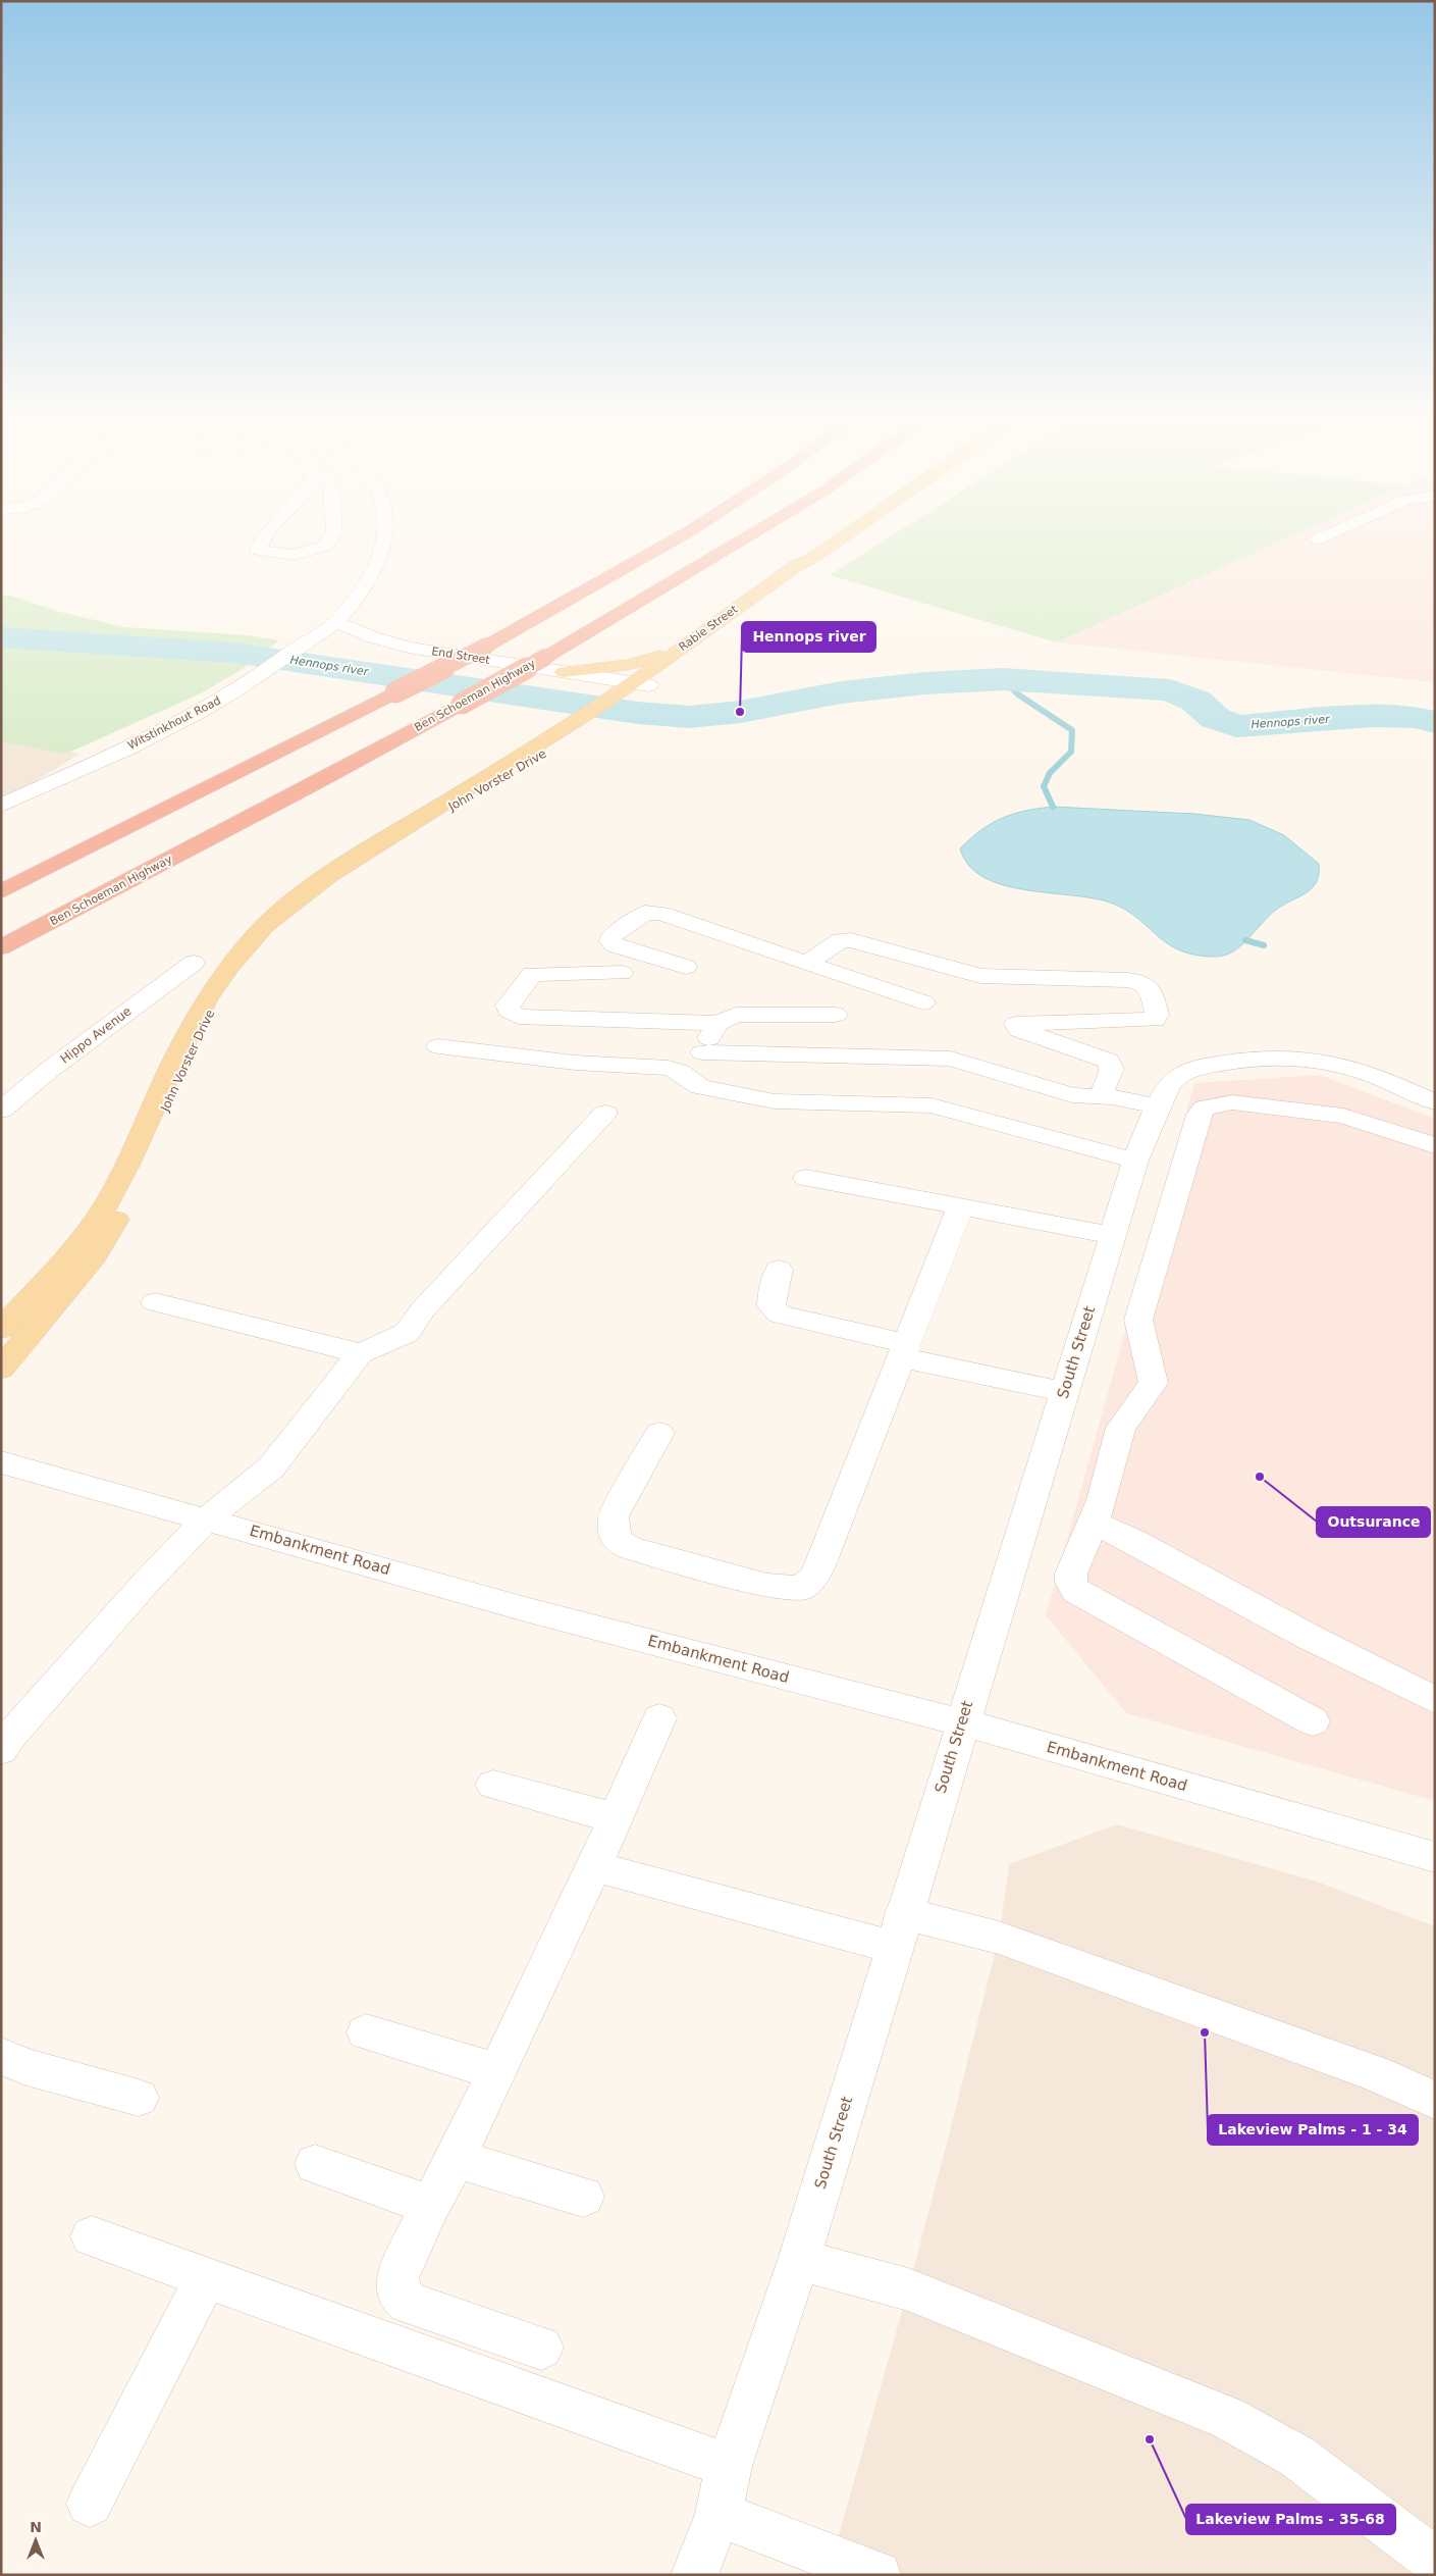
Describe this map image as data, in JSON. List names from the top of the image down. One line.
{"streets":{"highway":["Ben Schoeman Highway"],"main road":["Rabie Street","John Vorster Drive"],"street":["End Street","Witstinkhout Road","Hippo Avenue","South Street","Embankment Road"]},"crossings":[["Rabie Street","End Street"],["Rabie Street","John Vorster Drive"],["End Street","Witstinkhout Road"],["End Street","John Vorster Drive"],["South Street","Embankment Road"]],"water":["Hennops river"],"places":["Hennops river","Outsurance","Lakeview Palms - 1 - 34","Lakeview Palms - 35-68"],"north":"top"}
